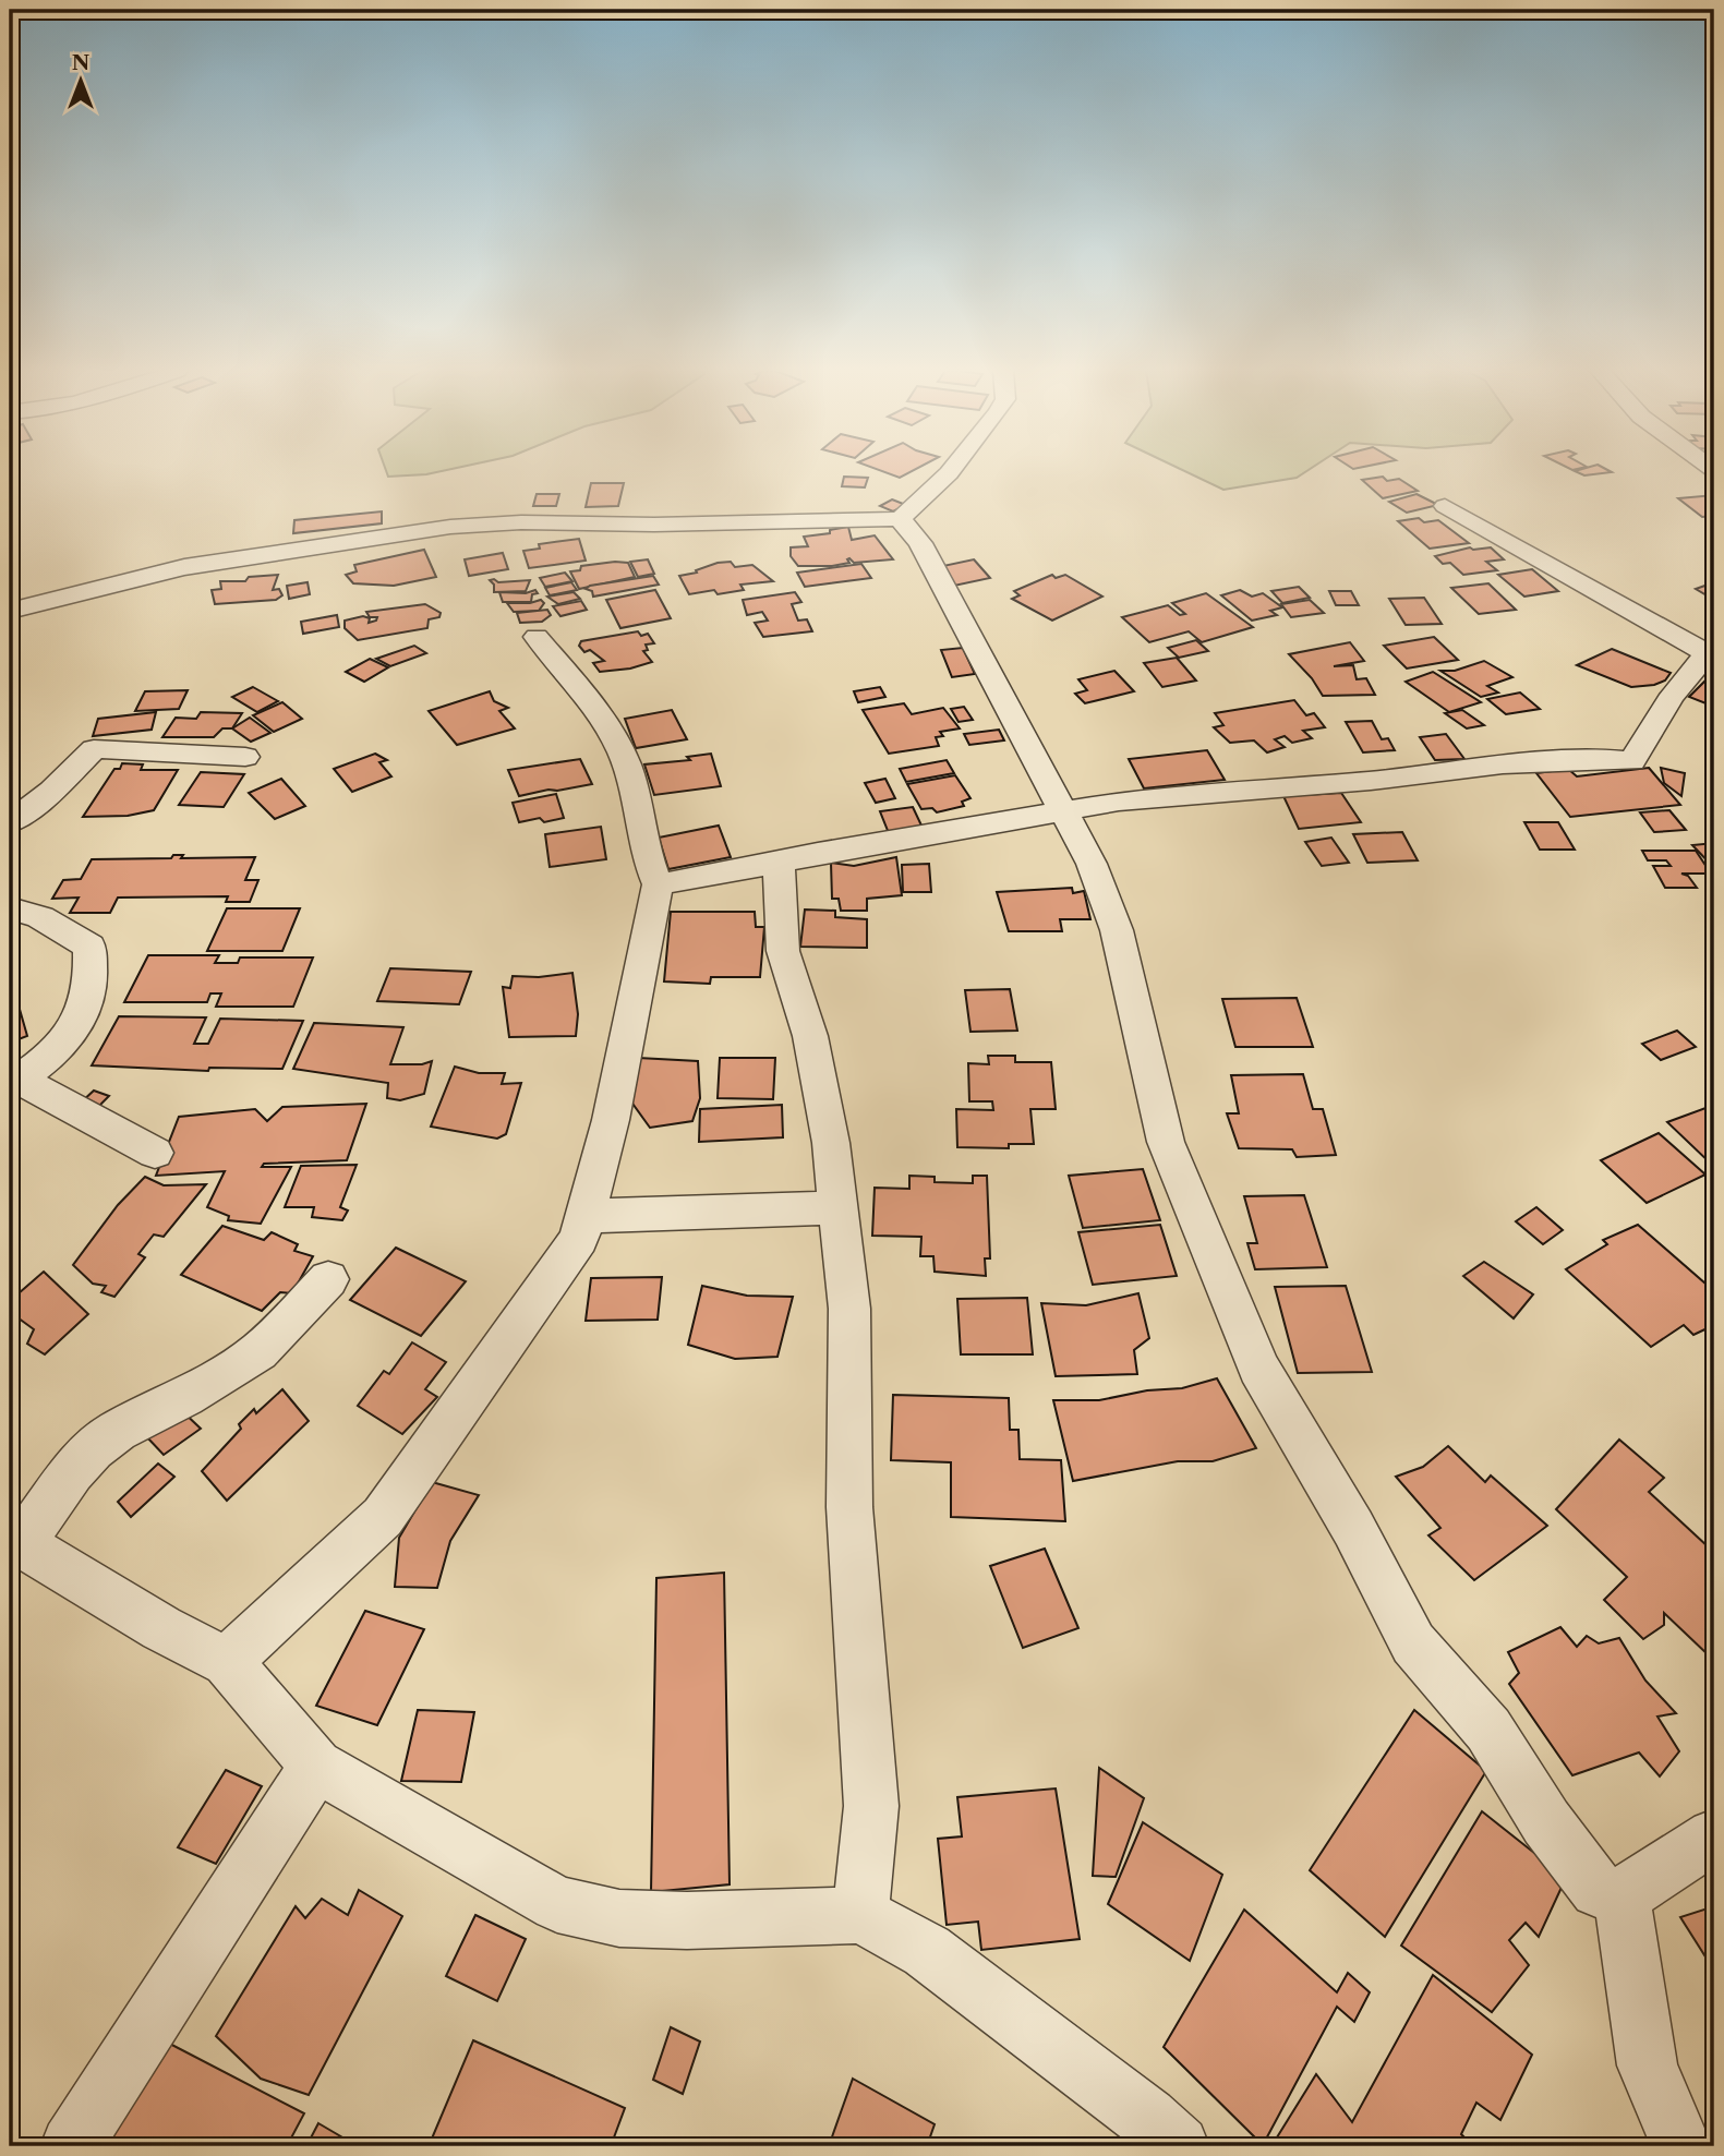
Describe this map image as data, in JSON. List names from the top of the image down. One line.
{"north":"top"}
